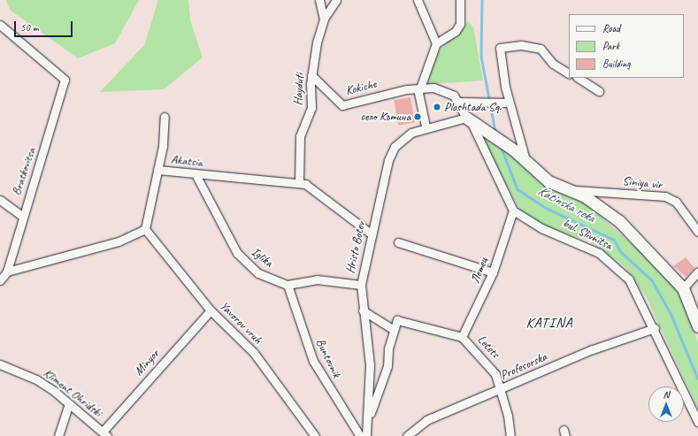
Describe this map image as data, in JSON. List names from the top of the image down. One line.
{"streets":{"street":["Kokiche","Hayduti","Akatsia","Bratkovitsa","Siniya vir","bul. Slivnitsa","Hristo Botev","Iglika","Летец","Yavorov vruh","Letets","Buntovnik","Minyor","Profesorska","Kliment Ohridski"]},"crossings":[["Kokiche","Hayduti"],["Hayduti","Akatsia"],["Akatsia","Hristo Botev"],["Akatsia","Iglika"],["Akatsia","Yavorov vruh"],["Siniya vir","bul. Slivnitsa"],["bul. Slivnitsa","Hristo Botev"],["bul. Slivnitsa","Летец"],["bul. Slivnitsa","Profesorska"],["Iglika","Buntovnik"],["Летец","Letets"],["Yavorov vruh","Minyor"],["Letets","Profesorska"],["Minyor","Kliment Ohridski"]],"districts":["KATINA"],"water":["Katinska reka"],"places":["Ploshtada Sq.","село Кътина"],"legend":["Road","Park","Building"],"scale_bar":"50 m","north":"top"}
